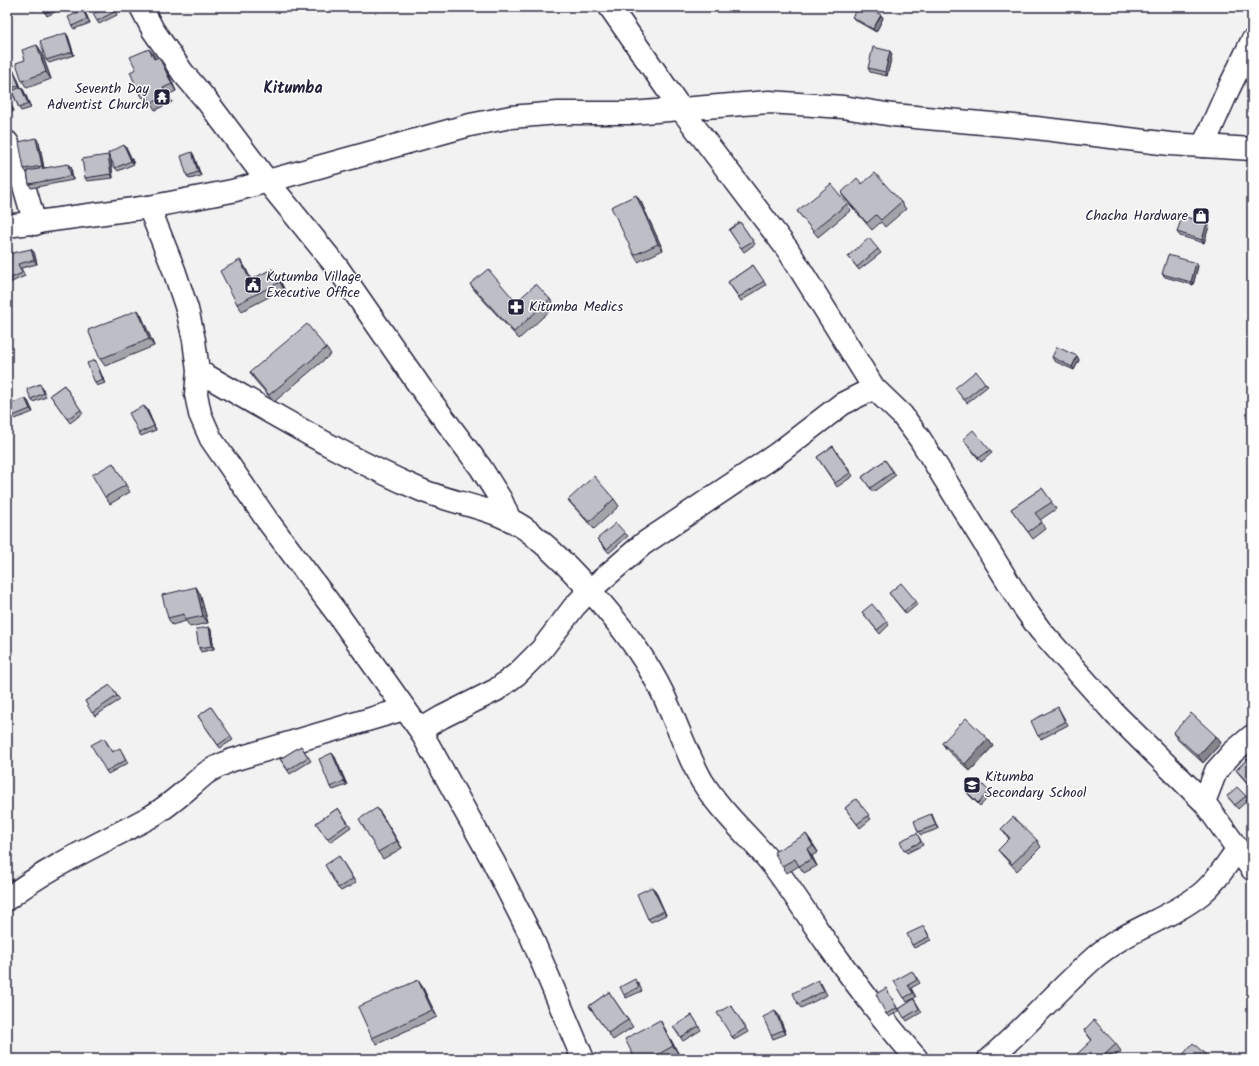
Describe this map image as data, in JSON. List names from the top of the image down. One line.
{"districts":["Kitumba"],"places":{"temple":["Seventh Day Adventist Church"],"shop":["Chacha Hardware"],"public building":["Kutumba Village Executive Office"],"pharmacy":["Kitumba Medics"],"school or university":["Kitumba Secondary School"]}}
